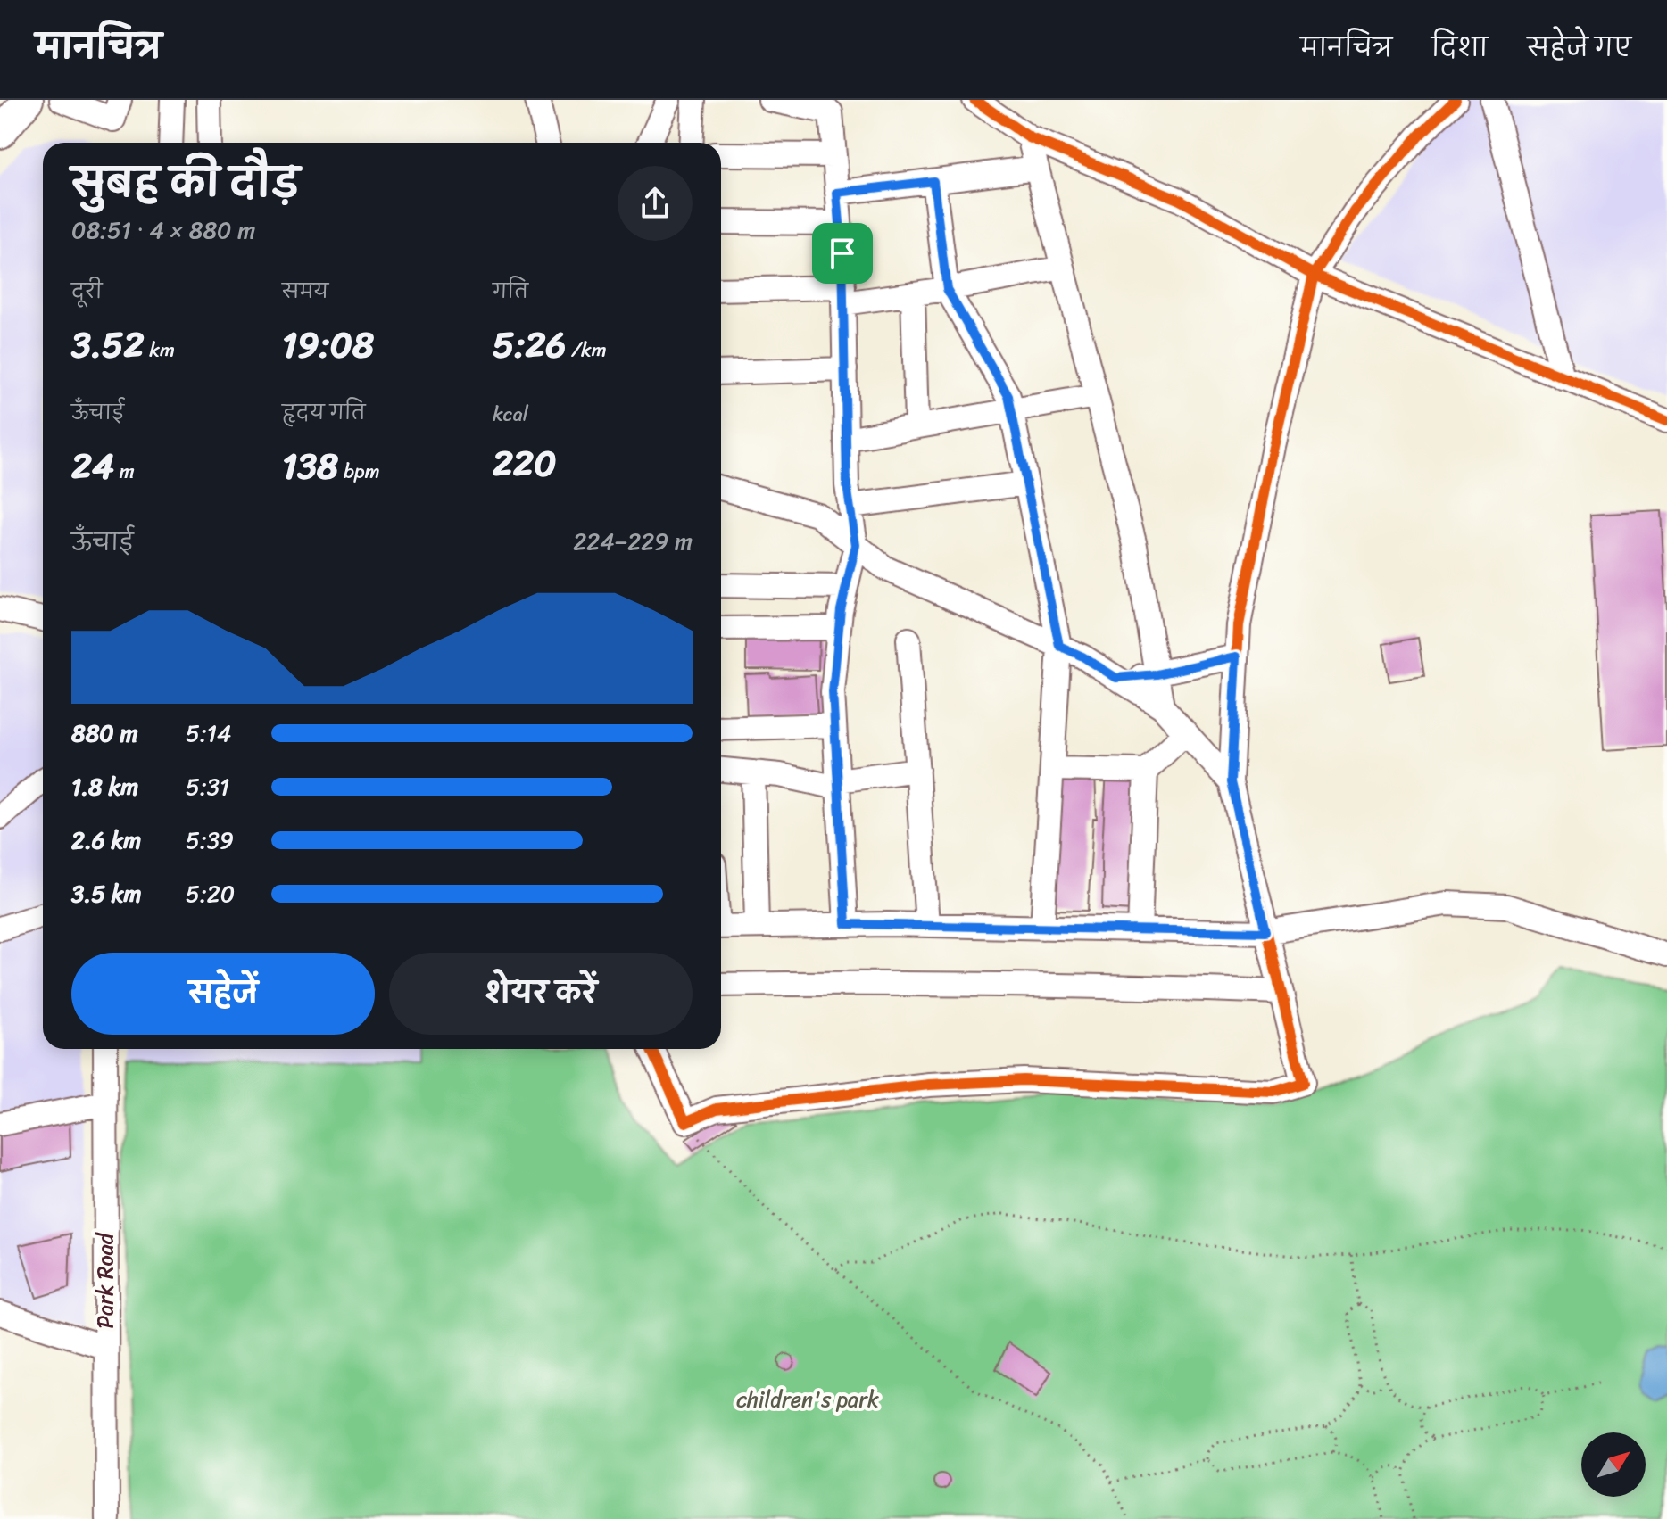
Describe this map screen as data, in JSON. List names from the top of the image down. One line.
{"streets":{"street":["Park Road"]},"parks":["children's park"],"north":"top right","page":{"header":"मानचित्र","nav":["मानचित्र","दिशा","सहेजे गए"],"heading":["सुबह की दौड़","08:51 · 4 × 880 m"],"stats":[["दूरी","3.52 km"],["समय","19:08"],["गति","5:26 /km"],["ऊँचाई","24 m"],["हृदय गति","138 bpm"],["kcal","220"]],"chart":["ऊँचाई","224–229 m"],"list":[{"name":"880 m","note":"5:14"},{"name":"1.8 km","note":"5:31"},{"name":"2.6 km","note":"5:39"},{"name":"3.5 km","note":"5:20"}],"buttons":["सहेजें","शेयर करें"]}}
